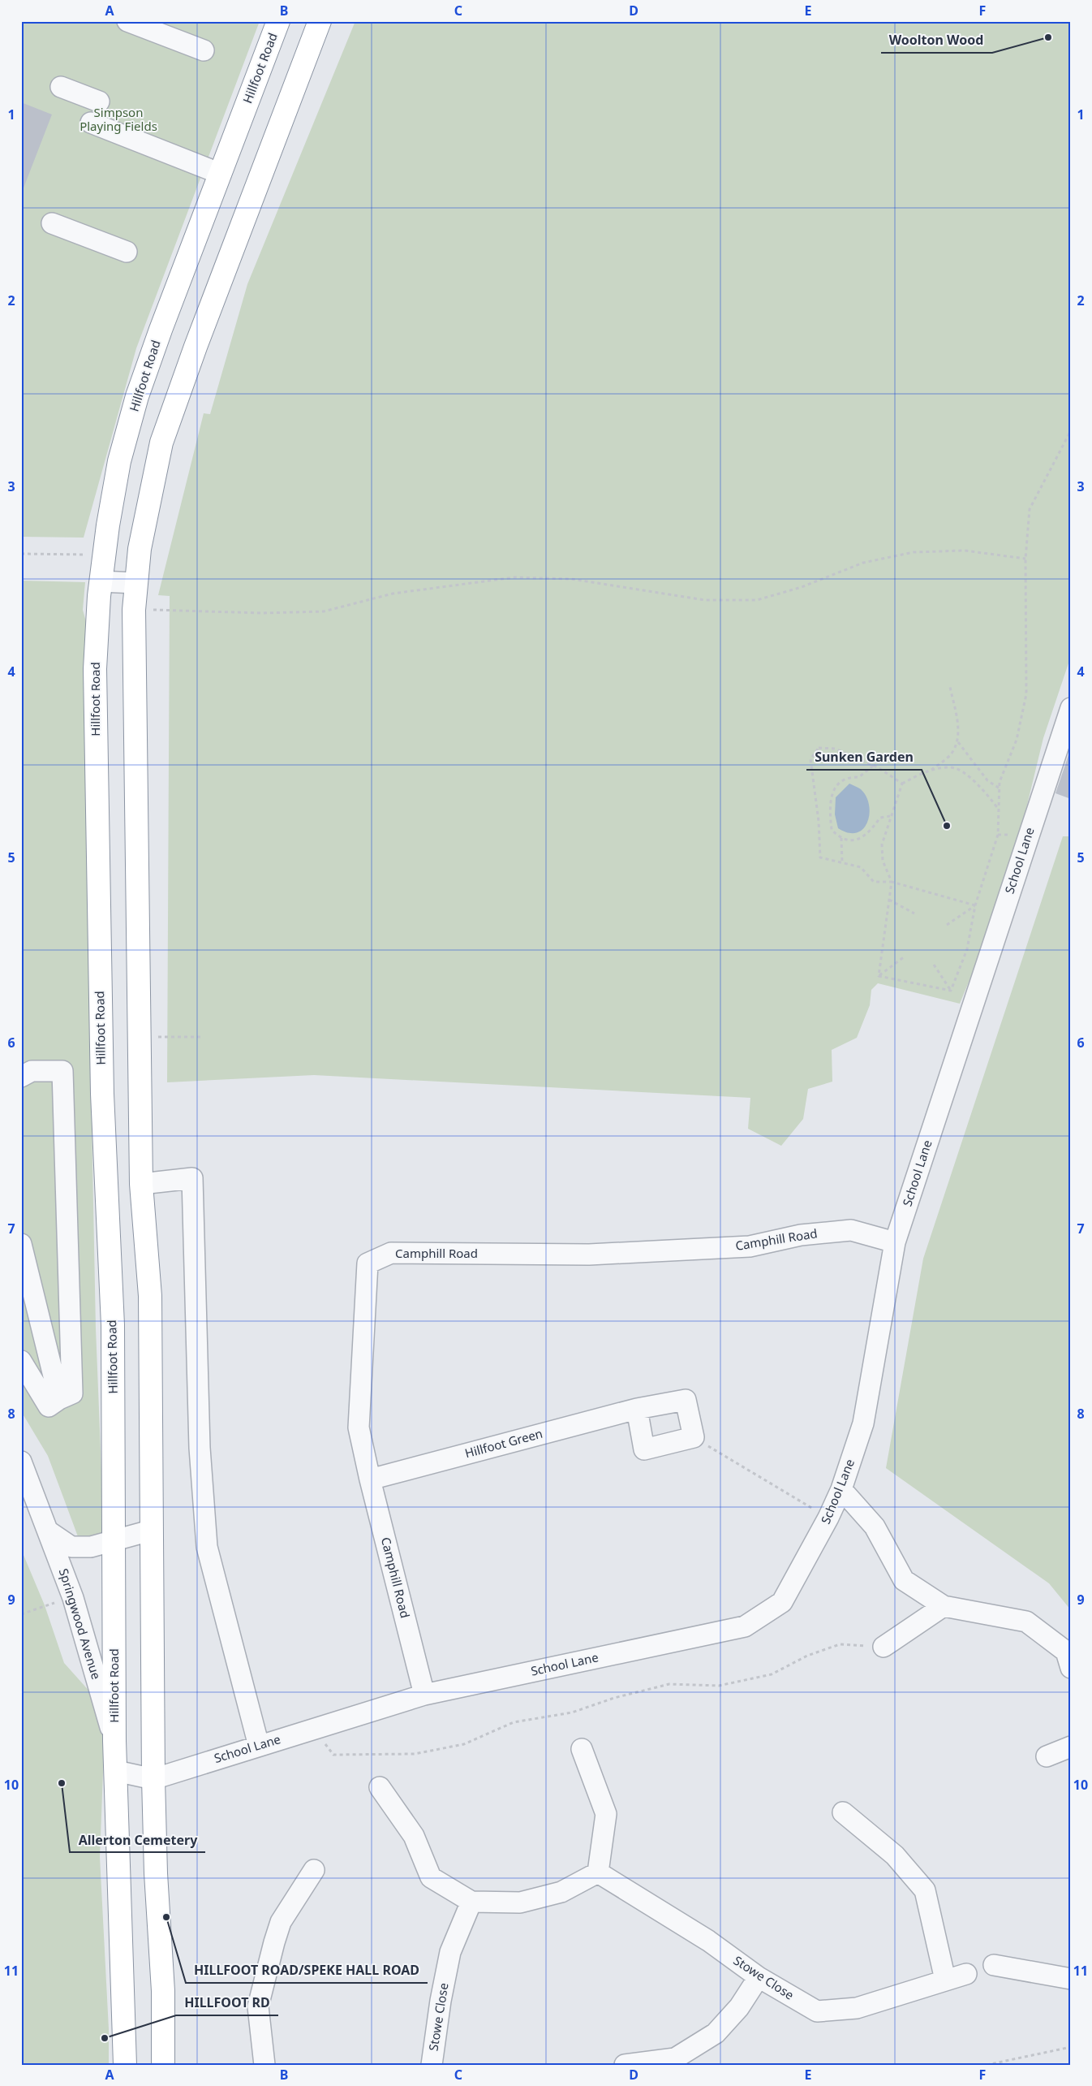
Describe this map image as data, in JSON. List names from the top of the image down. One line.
{"streets":{"highway":["Hillfoot Road"],"street":["School Lane","Camphill Road","Hillfoot Green","Springwood Avenue","Stowe Close"]},"crossings":[["Hillfoot Road","Springwood Avenue"],["School Lane","Camphill Road"],["Camphill Road","Hillfoot Green"]],"parks":["Simpson Playing Fields"],"places":["Woolton Wood","Sunken Garden","Allerton Cemetery","HILLFOOT ROAD/SPEKE HALL ROAD","HILLFOOT RD"],"grid":{"columns":["A","B","C","D","E","F"],"rows":["1","2","3","4","5","6","7","8","9","10","11"]}}
